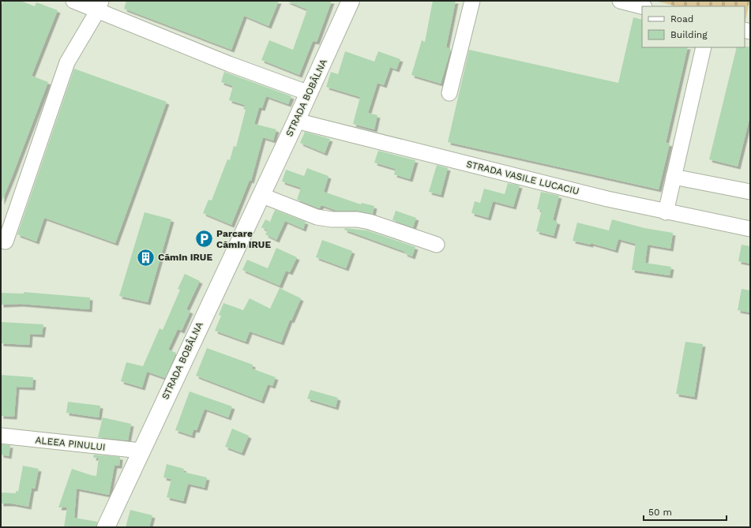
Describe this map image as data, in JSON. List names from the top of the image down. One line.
{"streets":{"main road":["STRADA BOBÂLNA"],"street":["STRADA VASILE LUCACIU","ALEEA PINULUI"]},"crossings":[["STRADA BOBÂLNA","STRADA VASILE LUCACIU"],["STRADA BOBÂLNA","ALEEA PINULUI"]],"places":{"parking":["Parcare Cămin IRUE"],"building":["Cămin IRUE"]},"legend":["Road","Building"],"scale_bar":"50 m"}
